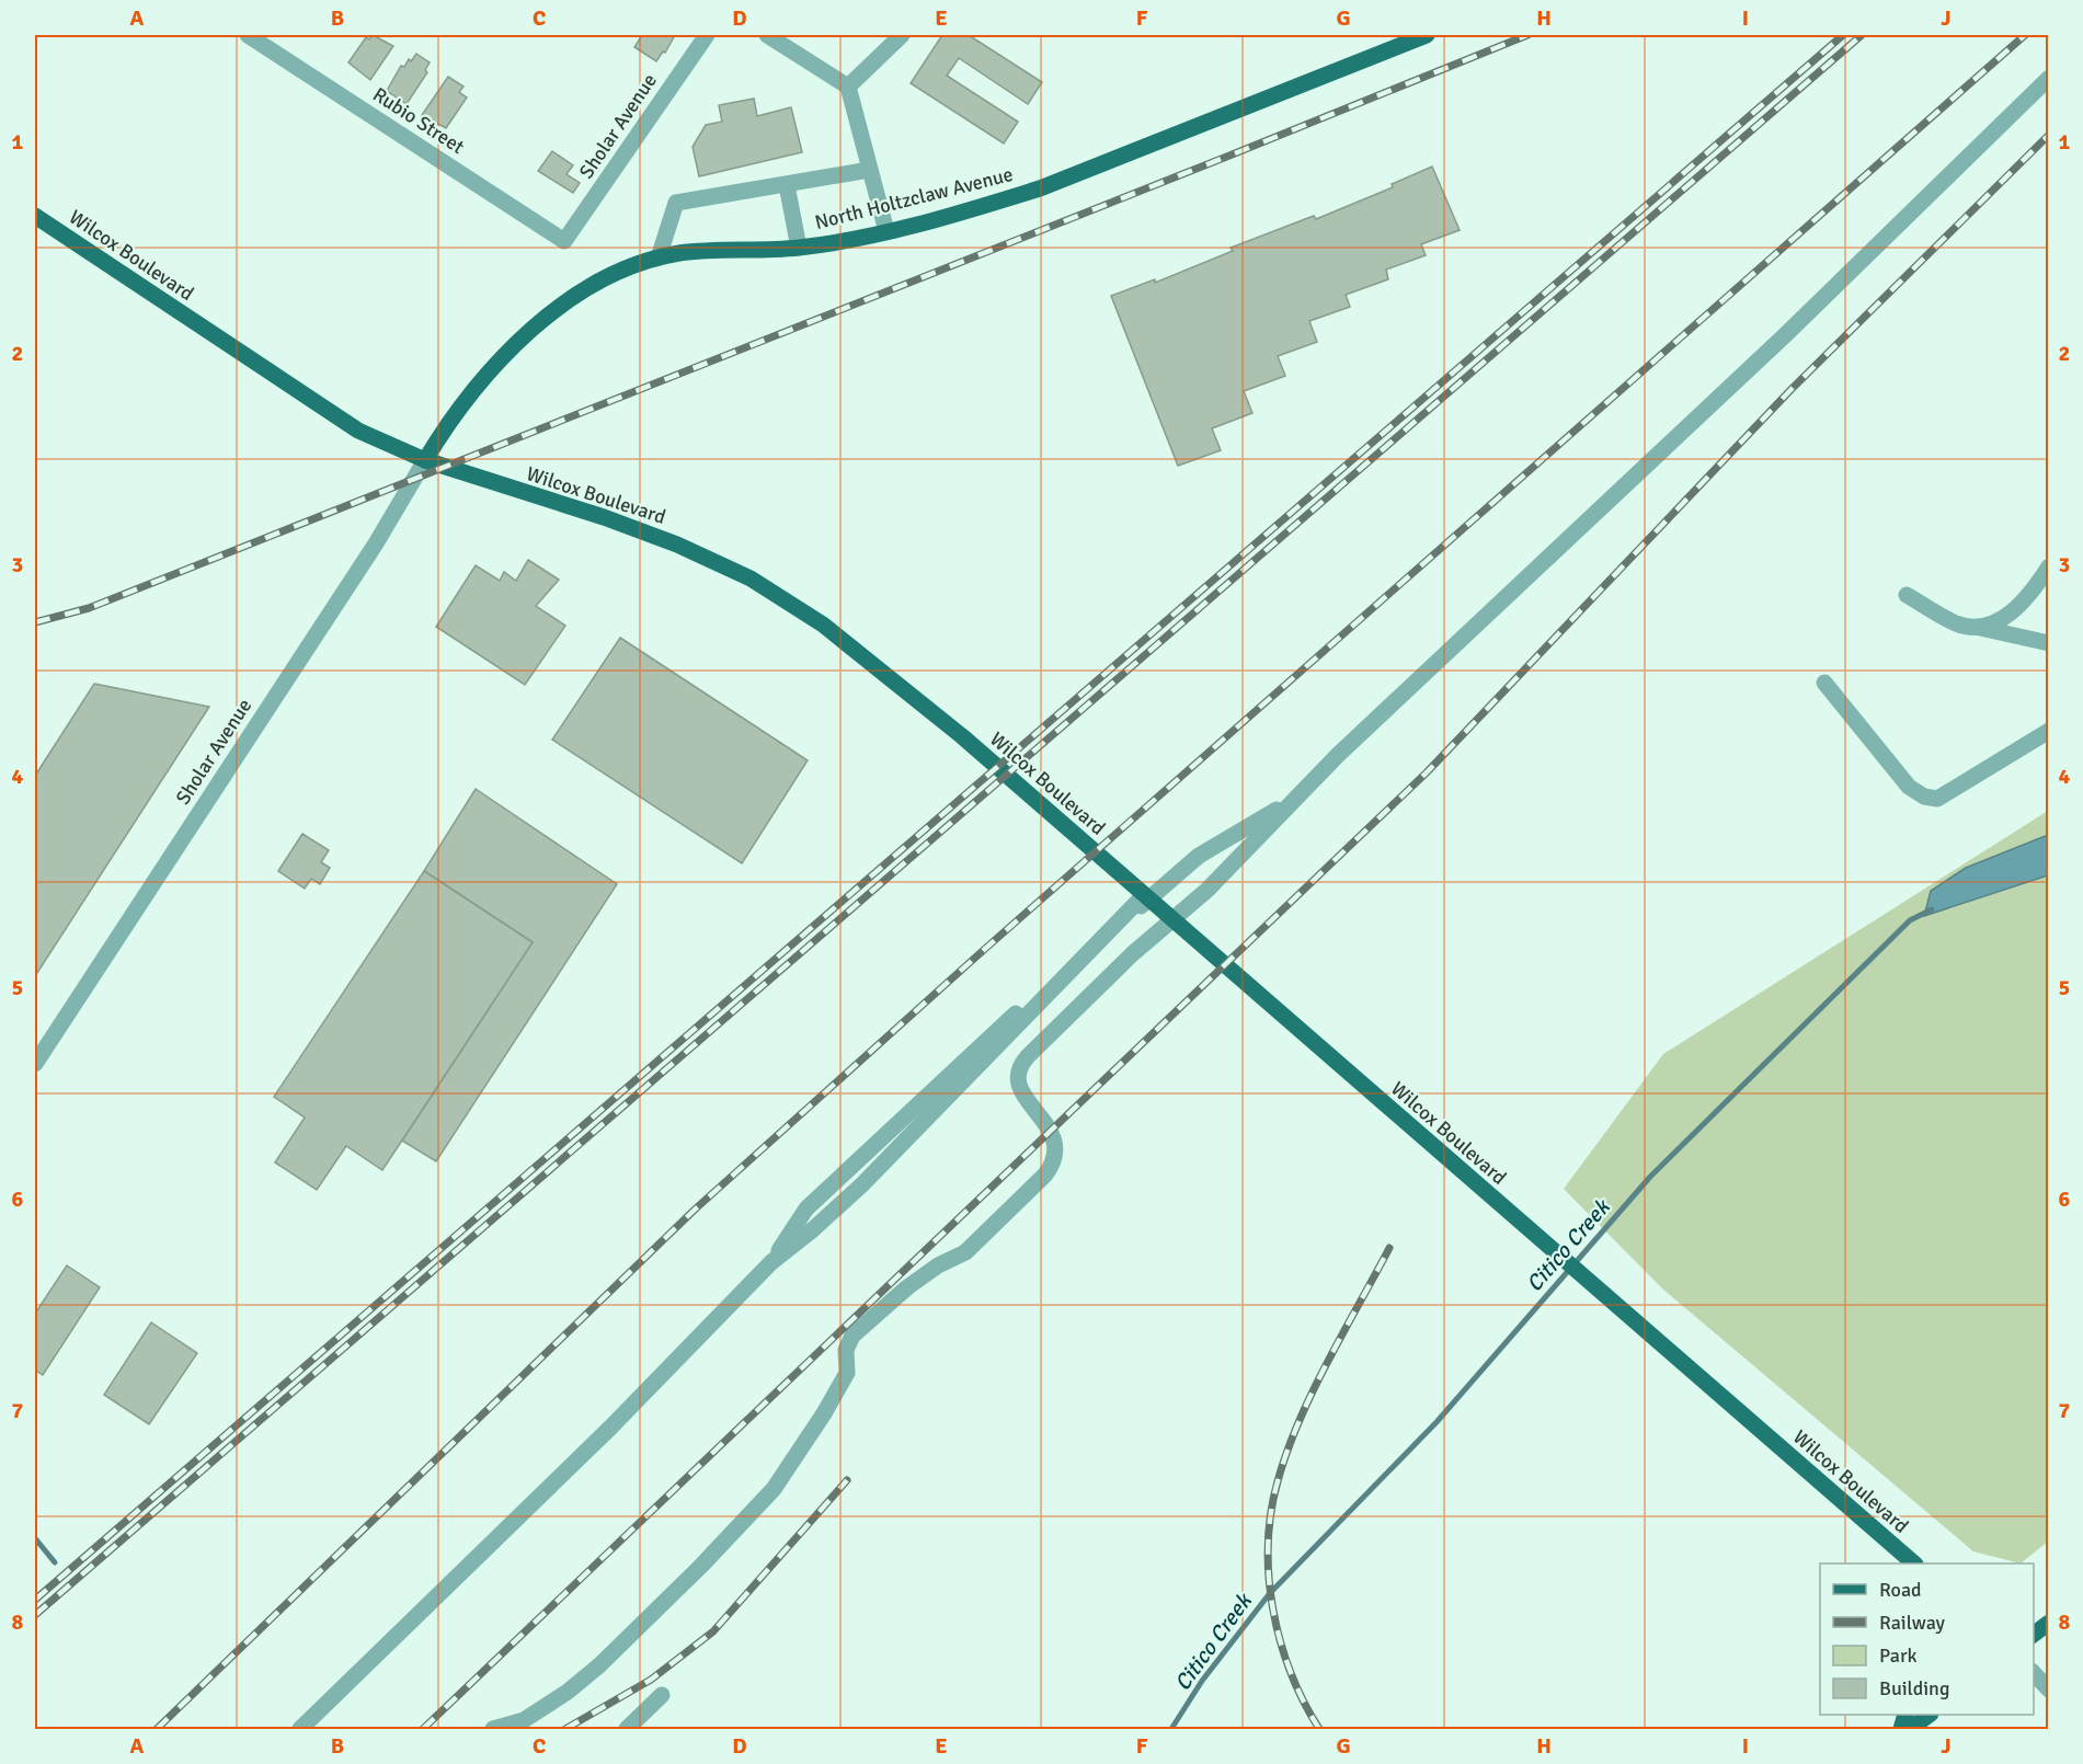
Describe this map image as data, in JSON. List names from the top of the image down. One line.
{"streets":{"main road":["North Holtzclaw Avenue","Wilcox Boulevard"],"street":["Rubio Street","Sholar Avenue"]},"crossings":[["Rubio Street","Sholar Avenue"],["Sholar Avenue","North Holtzclaw Avenue"],["Sholar Avenue","Wilcox Boulevard"],["North Holtzclaw Avenue","Wilcox Boulevard"]],"water":["Citico Creek"],"legend":["Road","Railway","Park","Building"],"grid":{"columns":["A","B","C","D","E","F","G","H","I","J"],"rows":["1","2","3","4","5","6","7","8"]}}
